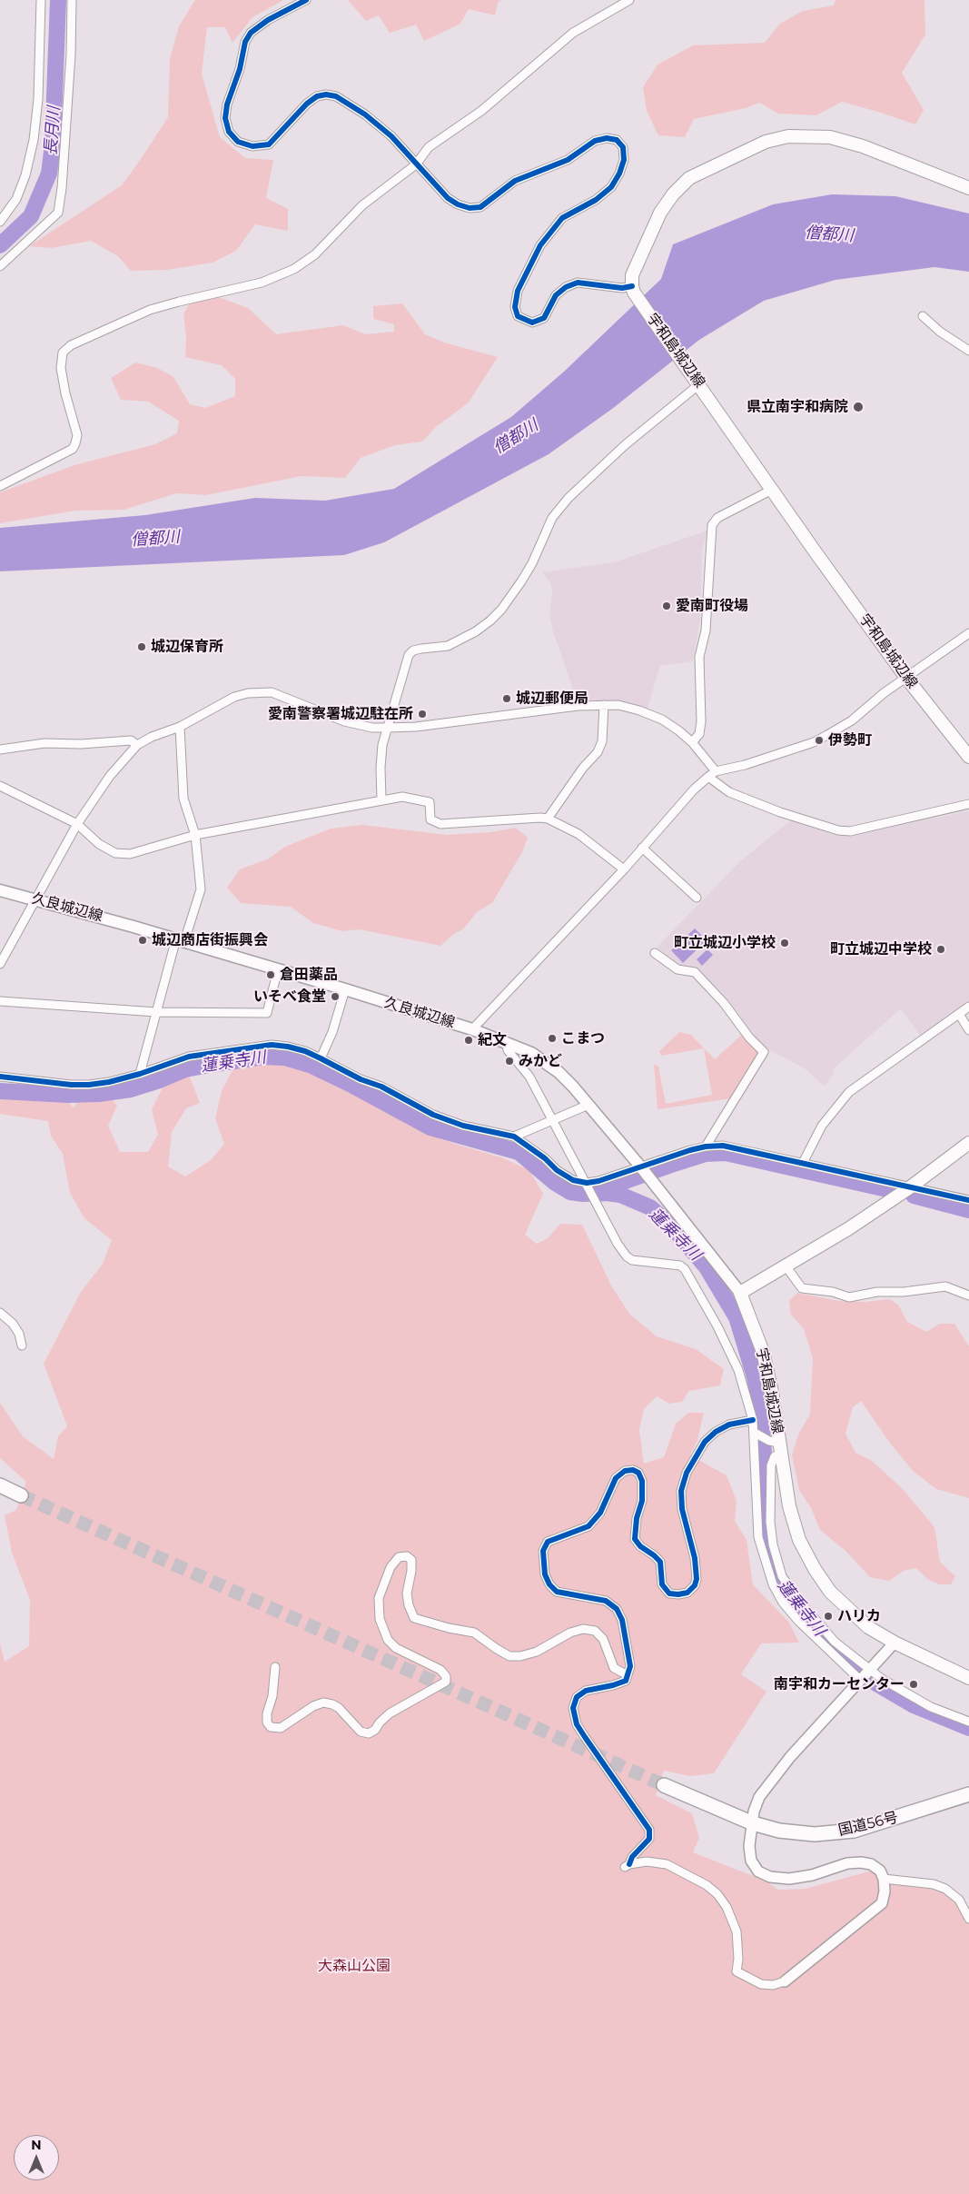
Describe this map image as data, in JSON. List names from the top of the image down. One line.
{"streets":{"highway":["国道56号"],"main road":["宇和島城辺線","久良城辺線"]},"crossings":[["宇和島城辺線","久良城辺線"]],"water":["長月川","僧都川","蓮乗寺川"],"parks":["大森山公園"],"places":["県立南宇和病院","愛南町役場","城辺保育所","城辺郵便局","愛南警察署城辺駐在所","伊勢町","城辺商店街振興会","町立城辺小学校","町立城辺中学校","倉田薬品","いそべ食堂","こまつ","紀文","みかど","ハリカ","南宇和カーセンター"],"north":"top"}
